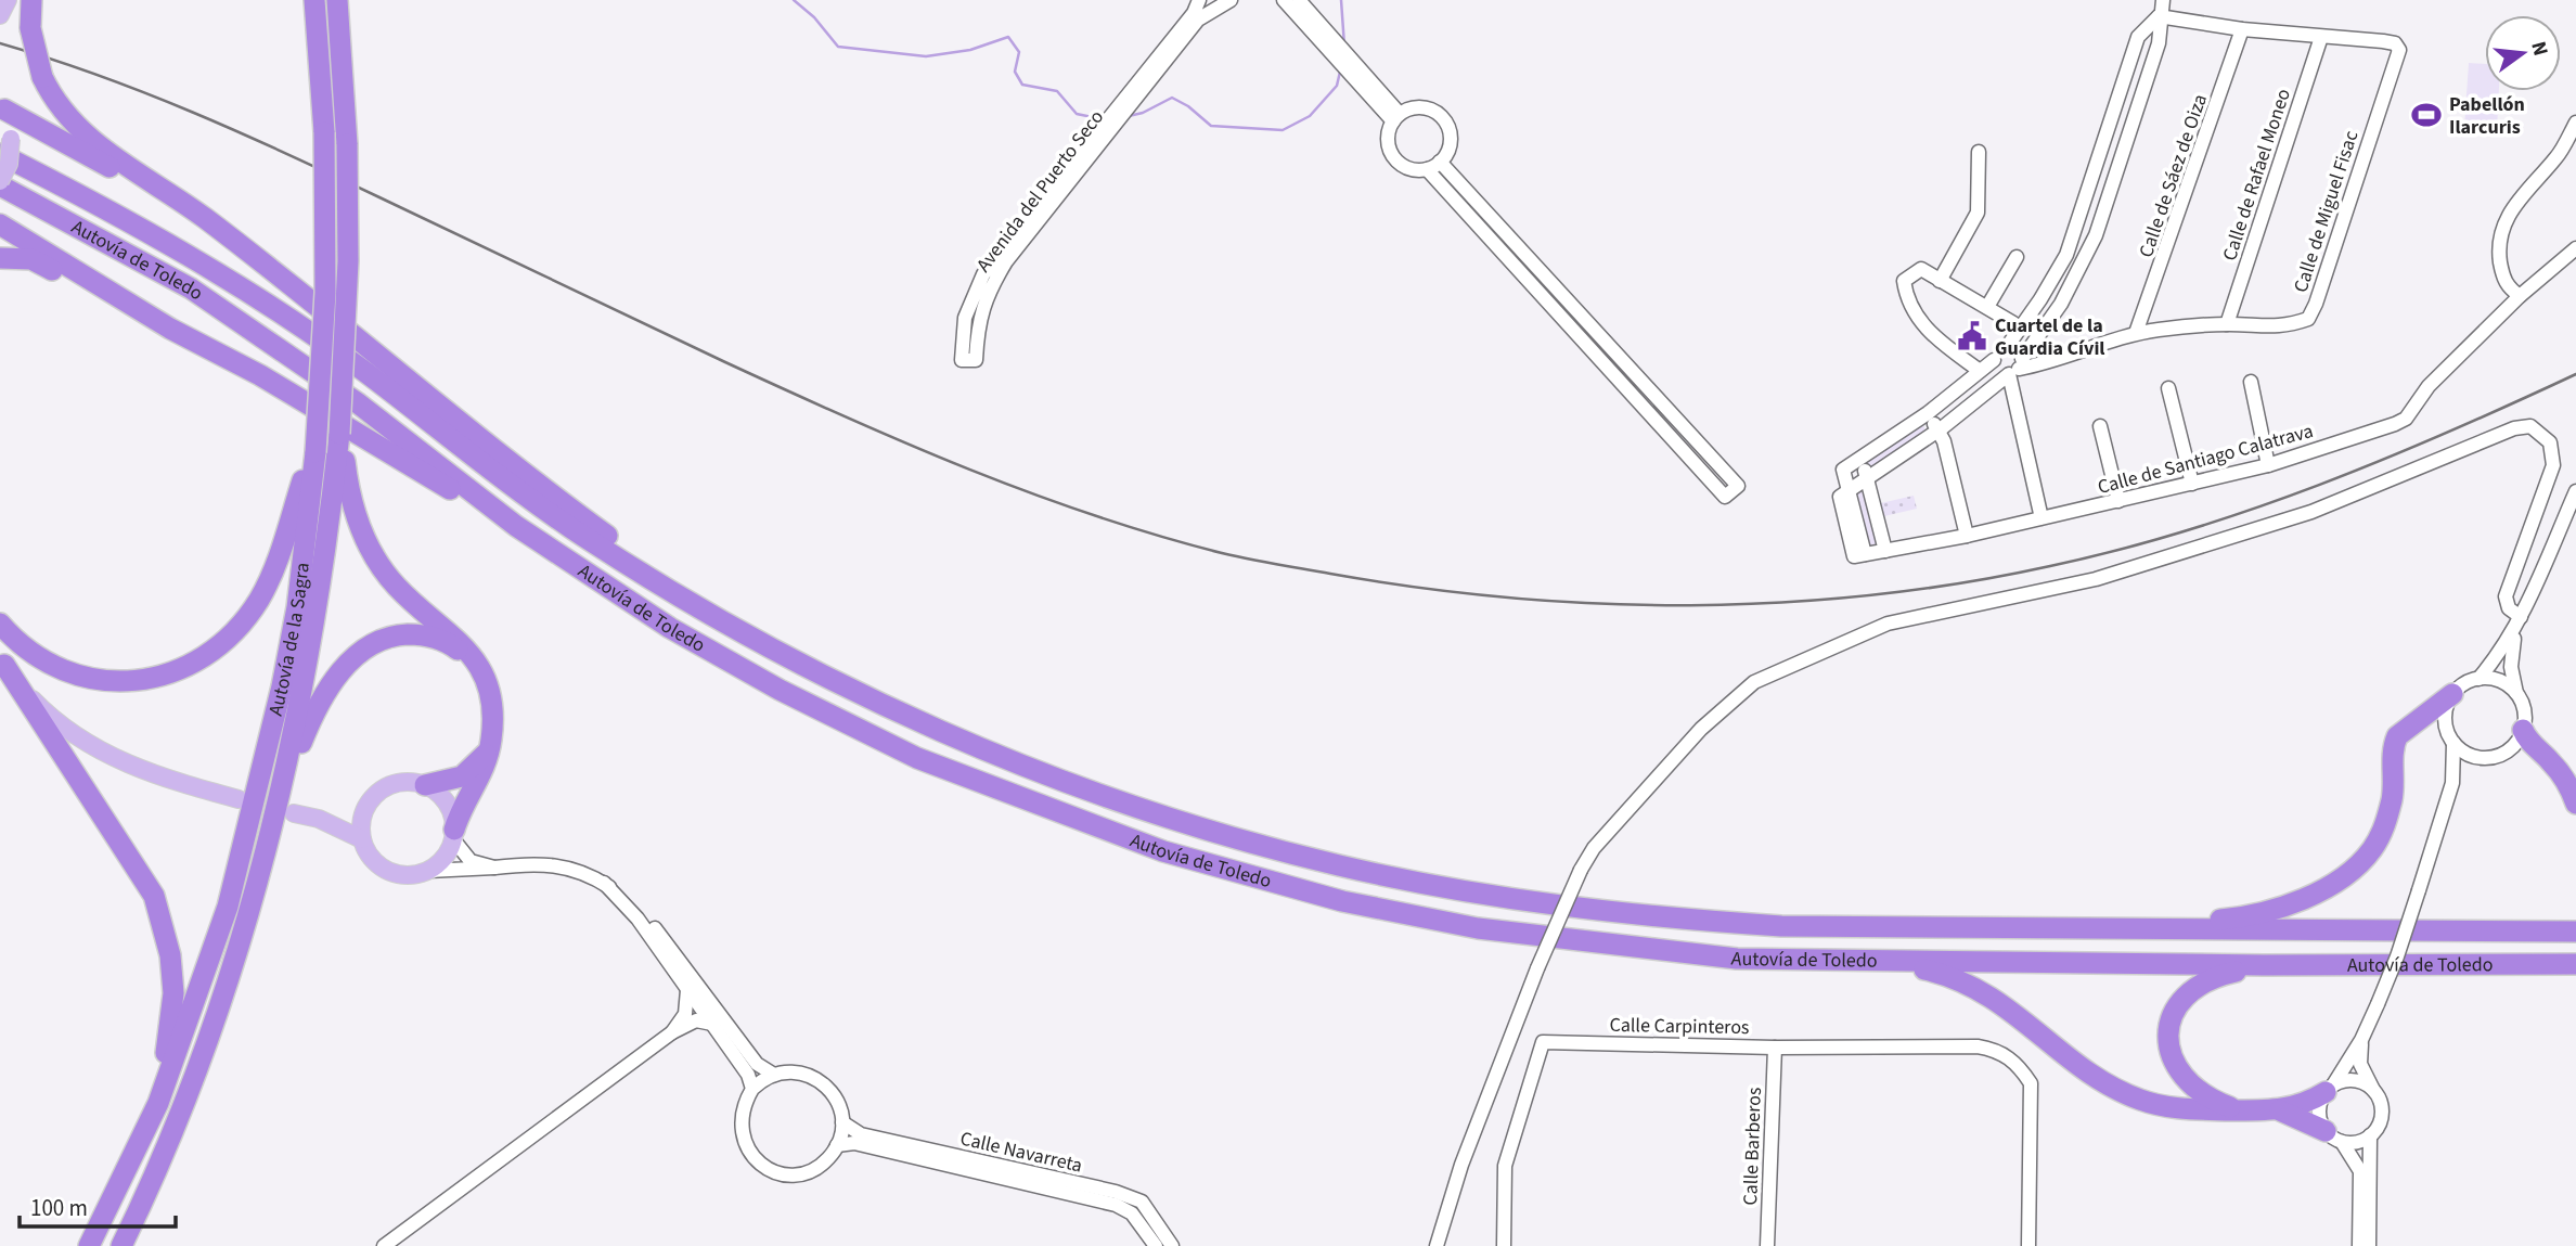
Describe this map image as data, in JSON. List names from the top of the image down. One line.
{"streets":{"highway":["Autovía de Toledo","Autovía de la Sagra"],"street":["Calle de Rafael Moneo","Calle de Sáez de Oiza","Avenida del Puerto Seco","Calle de Miguel Fisac","Calle de Santiago Calatrava","Calle Carpinteros","Calle Barberos","Calle Navarreta"]},"crossings":[["Calle de Rafael Moneo","Calle de Miguel Fisac"],["Calle de Sáez de Oiza","Calle de Miguel Fisac"],["Calle Carpinteros","Calle Barberos"]],"places":{"sports":["Pabellón Ilarcuris"],"public building":["Cuartel de la Guardia Cívil"]},"scale_bar":"100 m","north":"right"}
